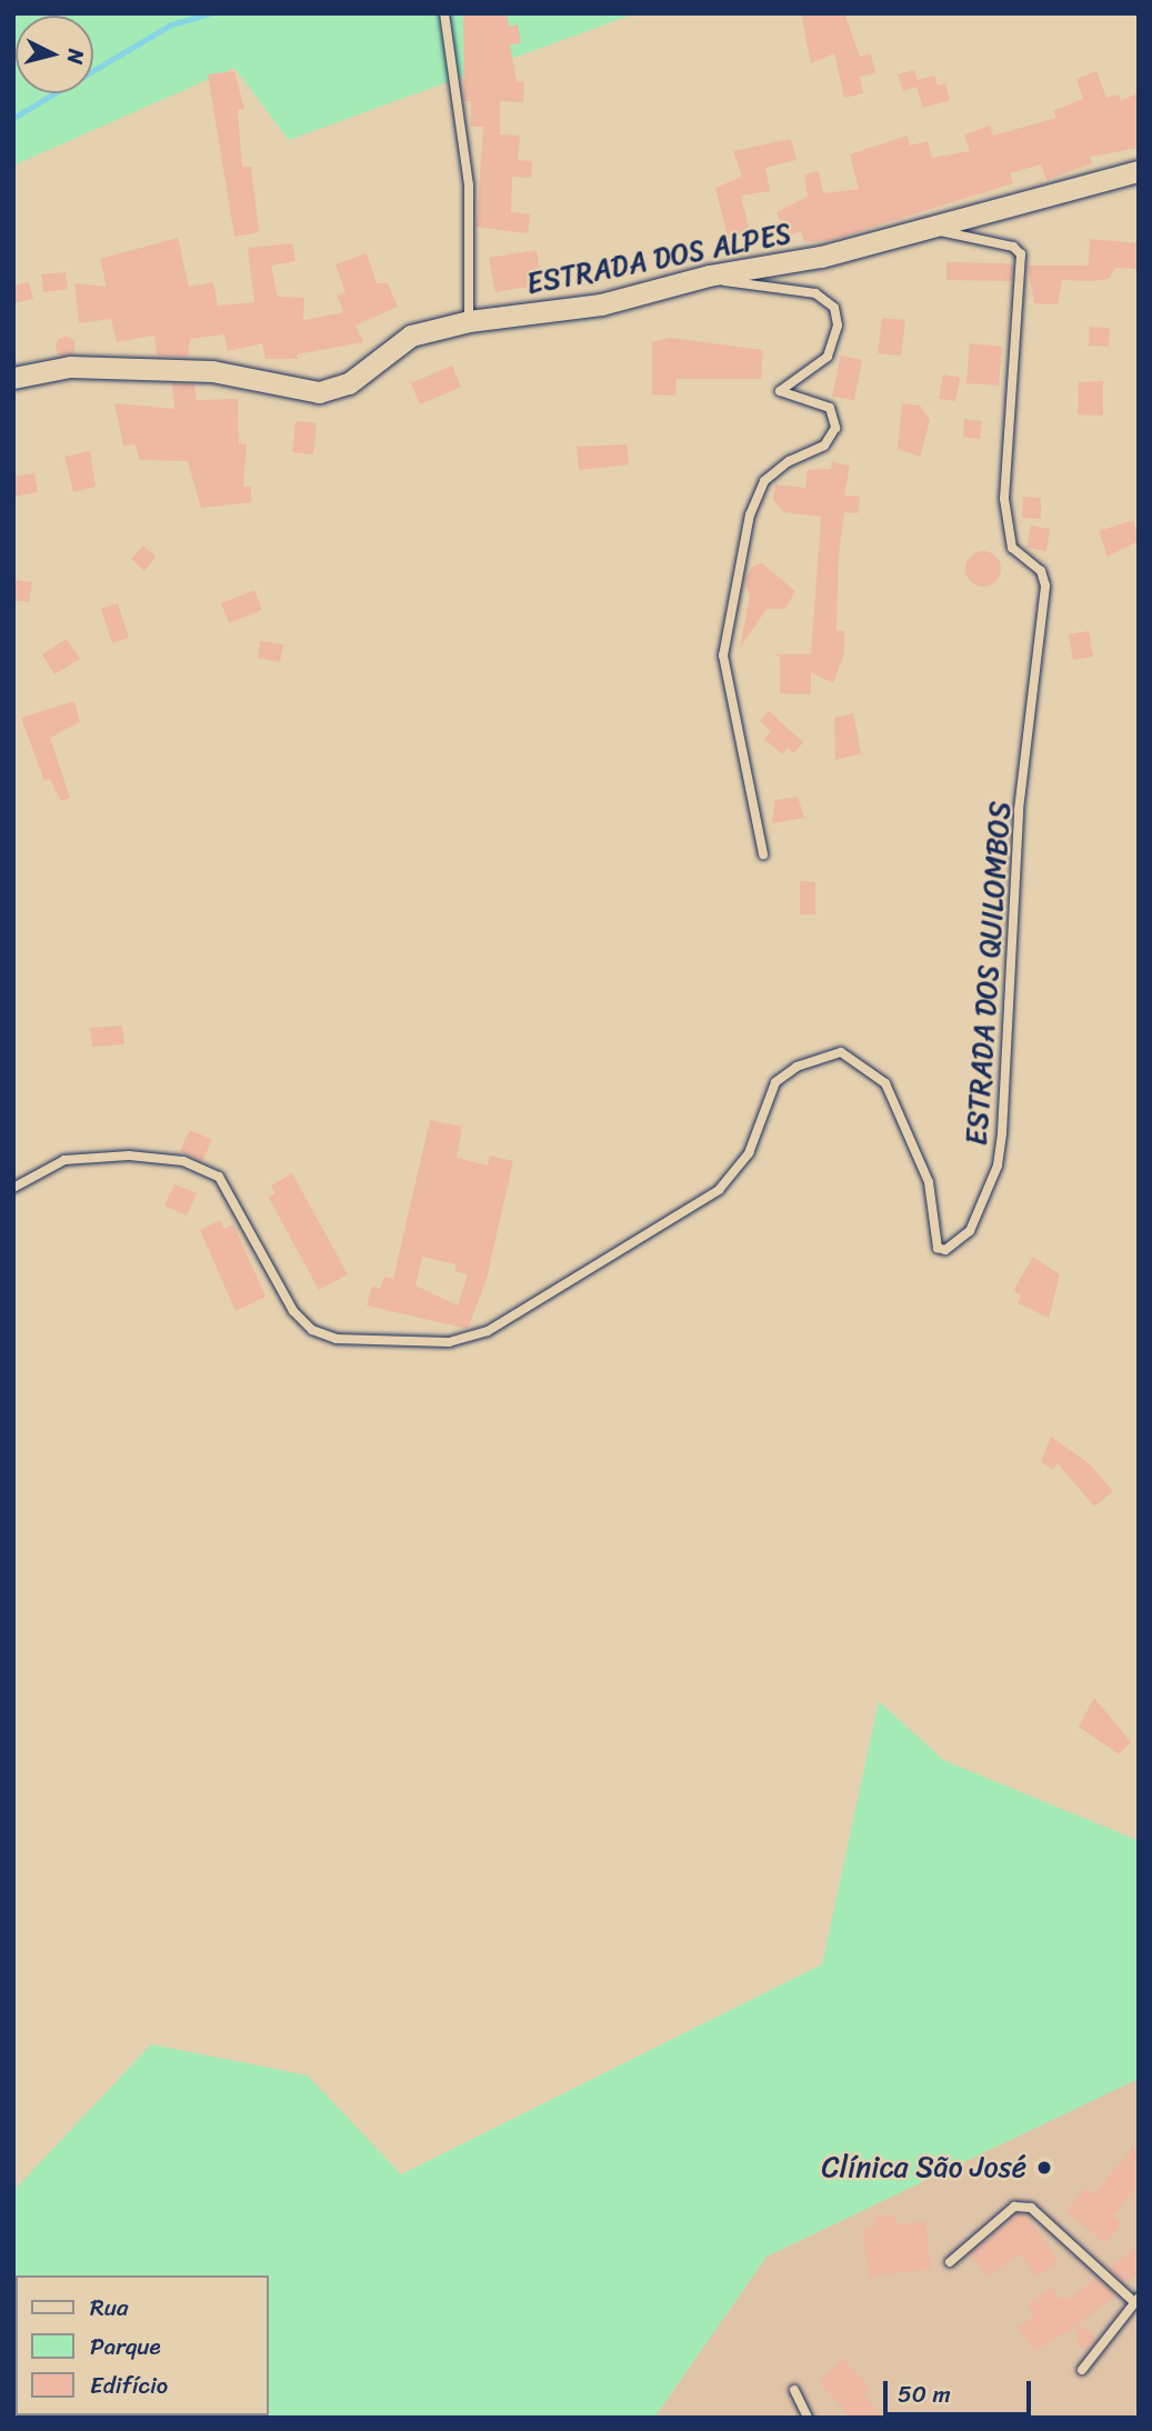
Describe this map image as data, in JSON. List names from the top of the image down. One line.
{"streets":{"street":["ESTRADA DOS ALPES"],"lane":["ESTRADA DOS QUILOMBOS"]},"crossings":[["ESTRADA DOS ALPES","ESTRADA DOS QUILOMBOS"]],"places":["Clínica São José"],"legend":["Rua","Parque","Edifício"],"scale_bar":"50 m","north":"right"}
